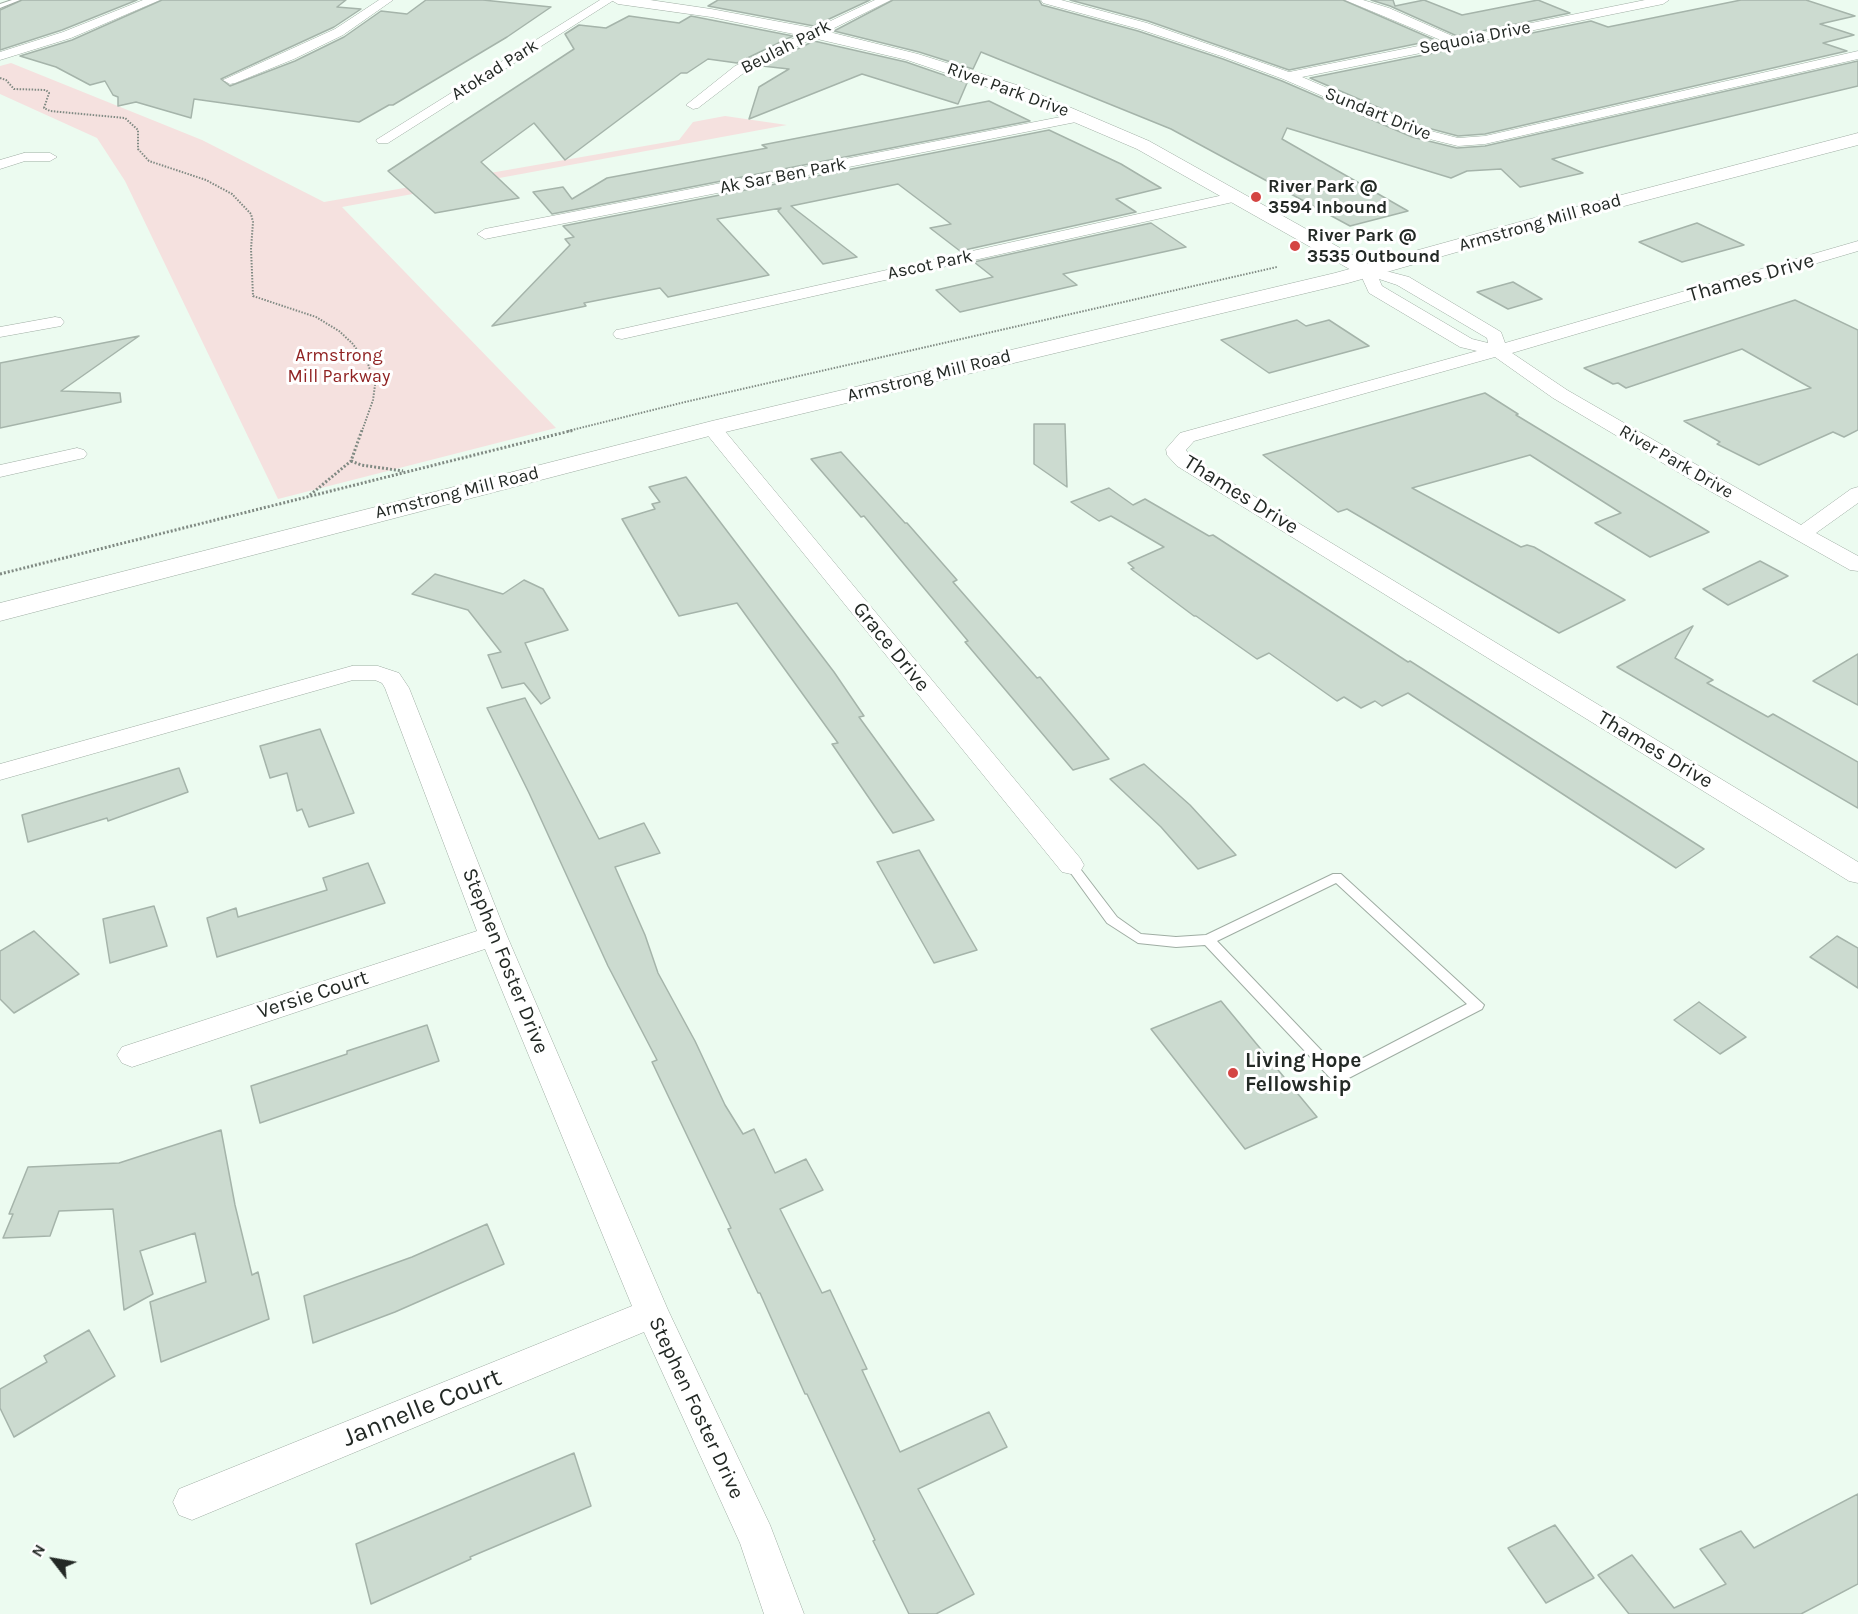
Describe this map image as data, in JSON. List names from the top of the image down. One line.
{"streets":{"main road":["Armstrong Mill Road"],"street":["Sequoia Drive","Beulah Park","Atokad Park","River Park Drive","Sundart Drive","Ak Sar Ben Park","Ascot Park","Thames Drive","Grace Drive","Stephen Foster Drive","Versie Court","Jannelle Court"]},"crossings":[["Sequoia Drive","Sundart Drive"],["Beulah Park","River Park Drive"],["River Park Drive","Ak Sar Ben Park"],["River Park Drive","Armstrong Mill Road"],["River Park Drive","Ascot Park"],["River Park Drive","Thames Drive"],["Armstrong Mill Road","Grace Drive"],["Stephen Foster Drive","Versie Court"],["Stephen Foster Drive","Jannelle Court"]],"parks":["Armstrong Mill Parkway"],"places":["River Park @ 3594 Inbound","River Park @ 3535 Outbound","Living Hope Fellowship"],"north":"top left"}
